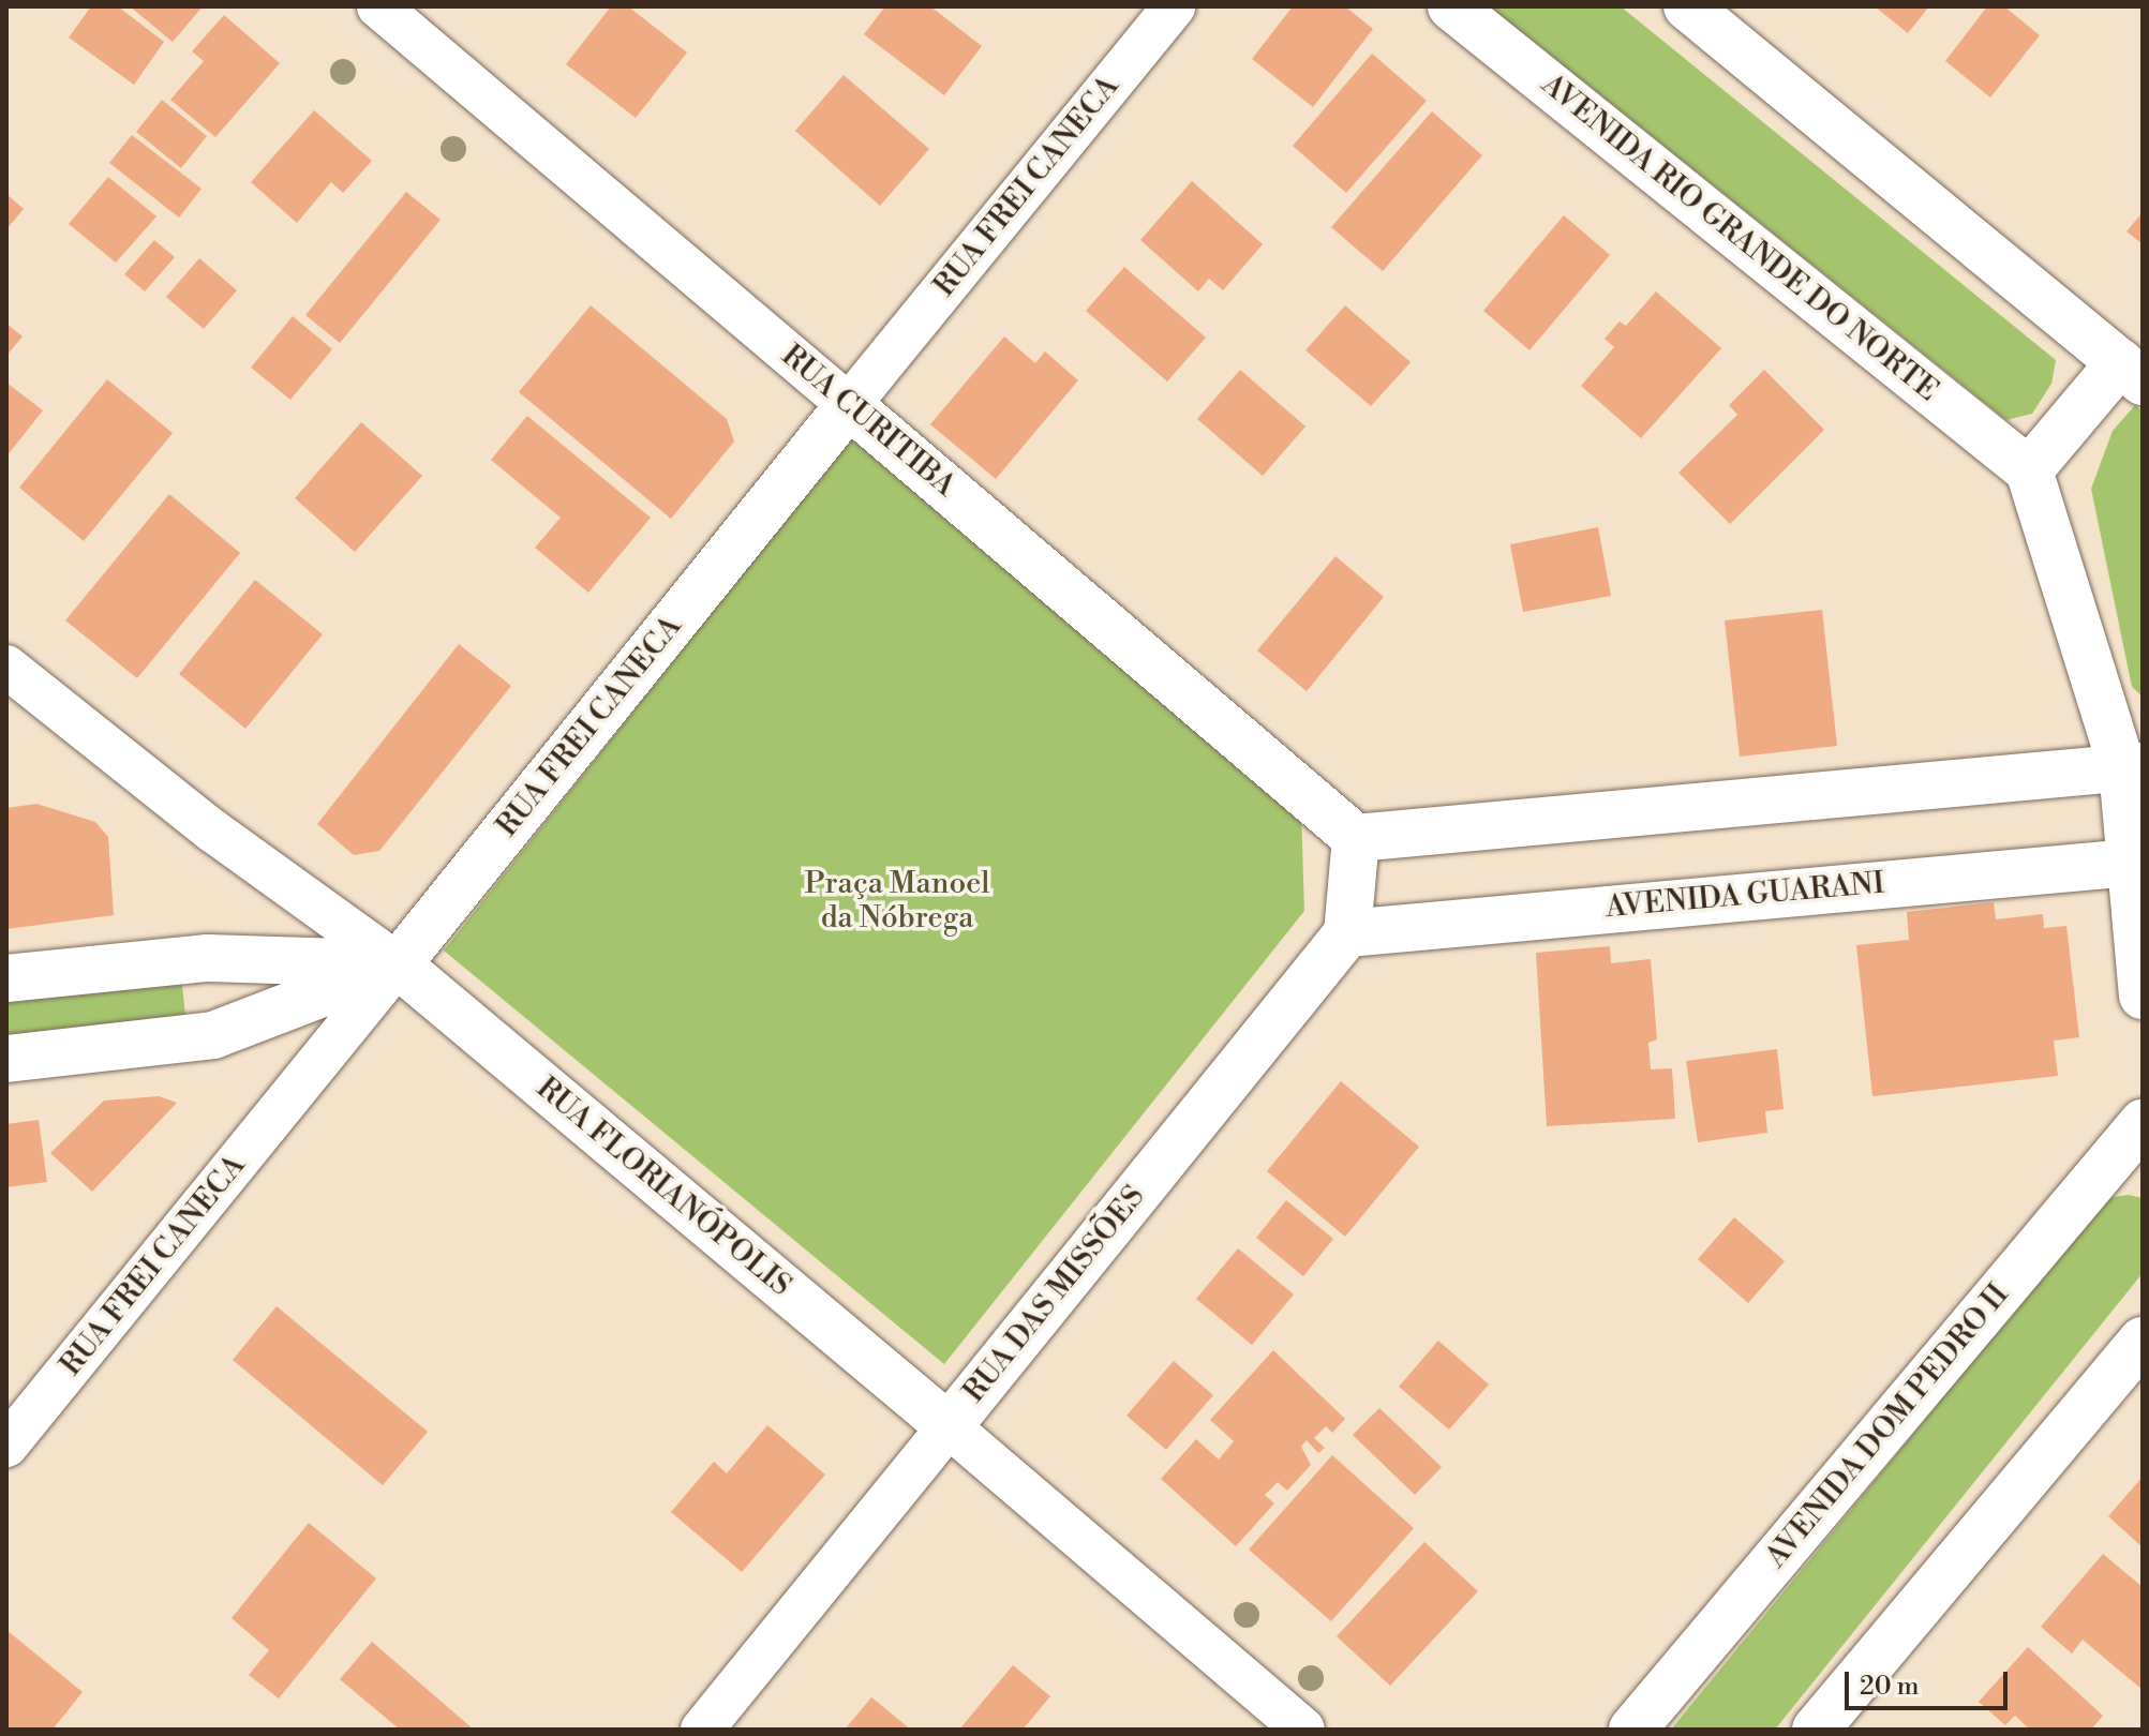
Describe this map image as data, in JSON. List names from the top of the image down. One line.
{"streets":{"street":["RUA FREI CANECA","AVENIDA RIO GRANDE DO NORTE","RUA CURITIBA","AVENIDA GUARANI","RUA FLORIANÓPOLIS","RUA DAS MISSÕES","AVENIDA DOM PEDRO II"]},"crossings":[["RUA FREI CANECA","RUA CURITIBA"],["RUA FREI CANECA","RUA FLORIANÓPOLIS"],["AVENIDA GUARANI","RUA DAS MISSÕES"],["RUA FLORIANÓPOLIS","RUA DAS MISSÕES"]],"parks":["Praça Manoel da Nóbrega"],"scale_bar":"20 m"}
